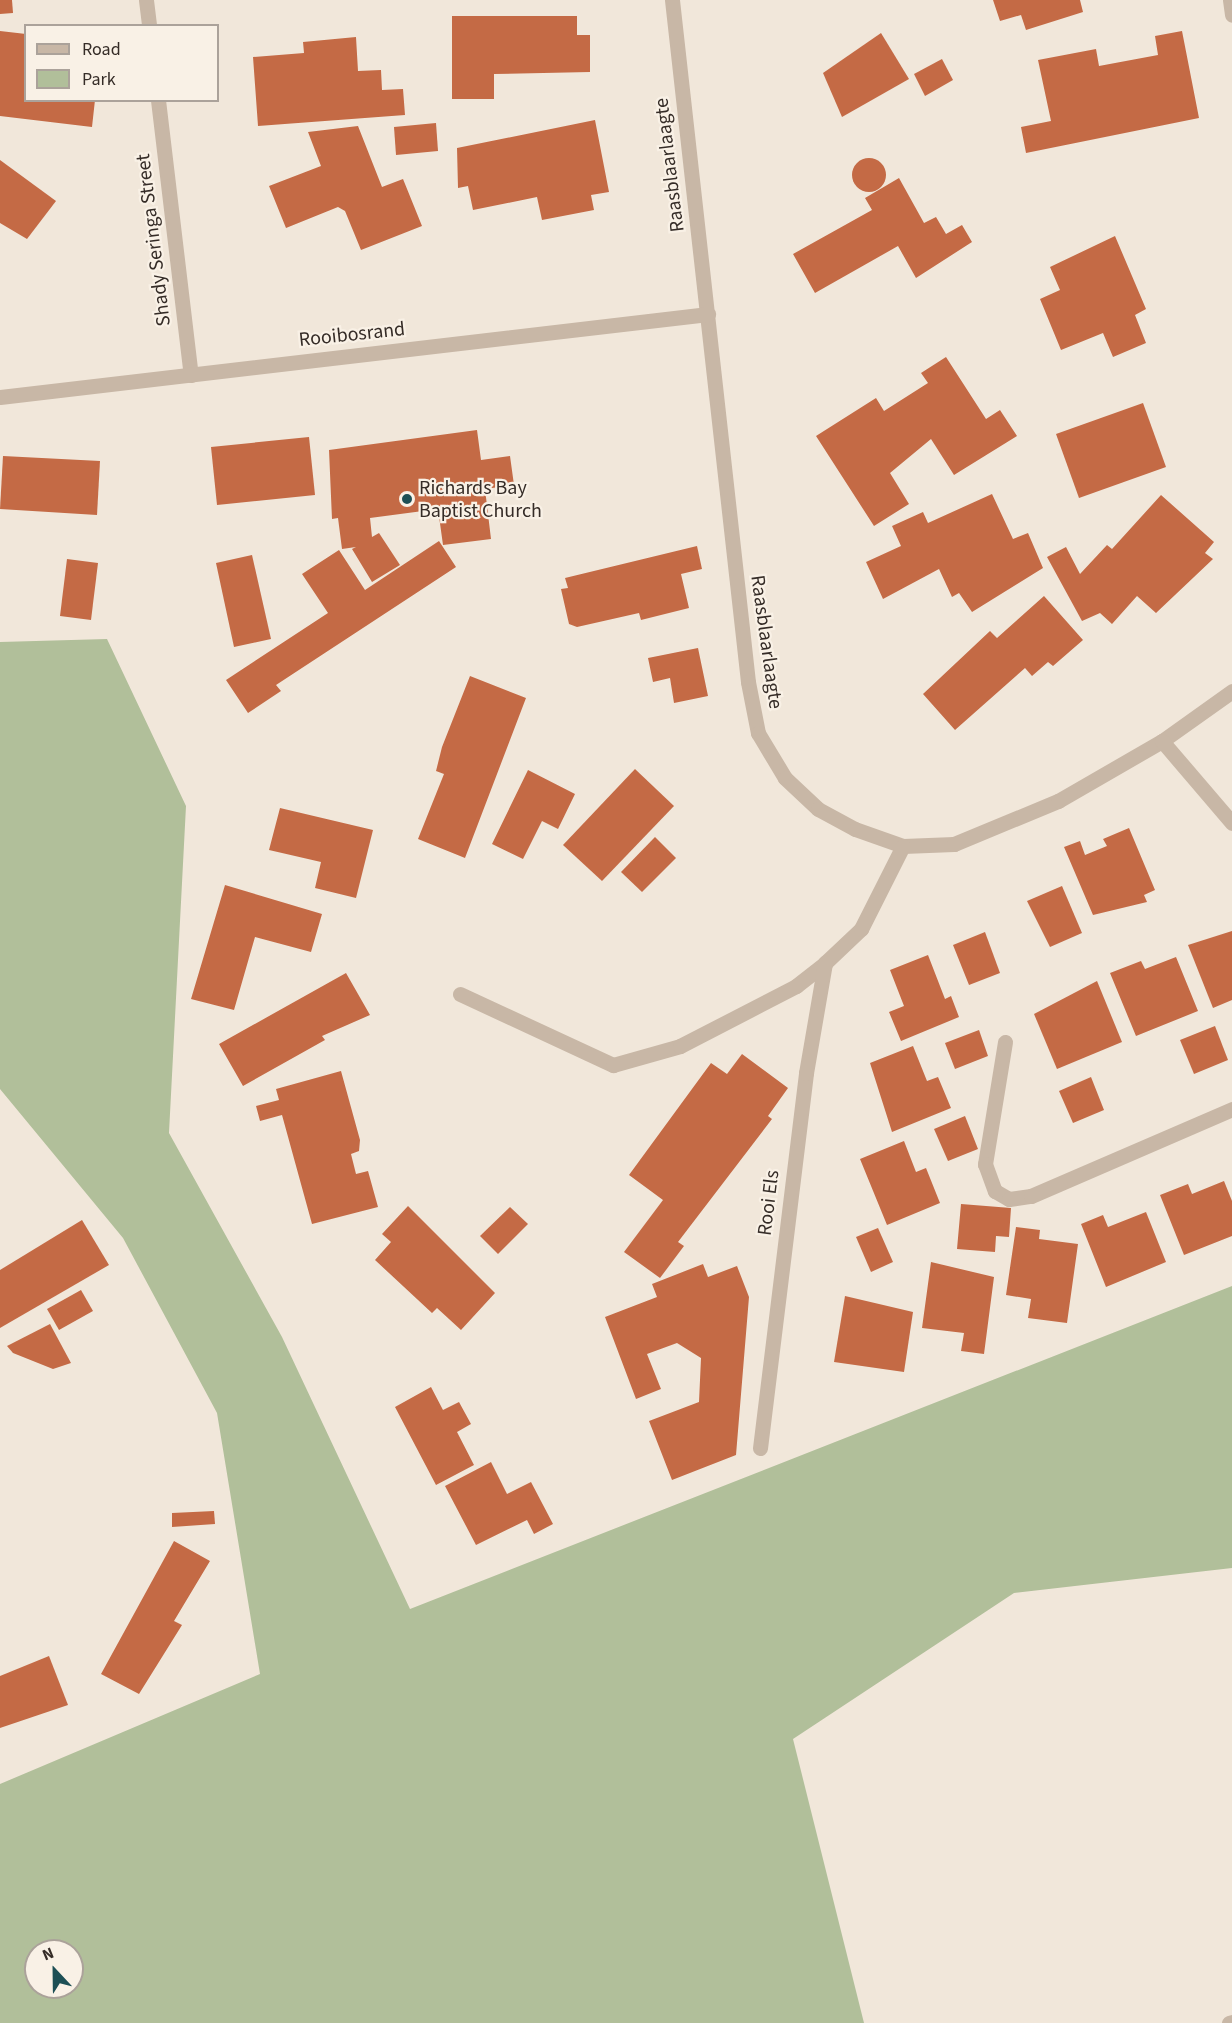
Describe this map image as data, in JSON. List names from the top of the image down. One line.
{"streets":{"street":["Raasblaarlaagte","Shady Seringa Street","Rooibosrand","Rooi Els"]},"crossings":[["Raasblaarlaagte","Rooibosrand"],["Shady Seringa Street","Rooibosrand"]],"places":["Richards Bay Baptist Church"],"legend":["Road","Park"],"north":"top"}
